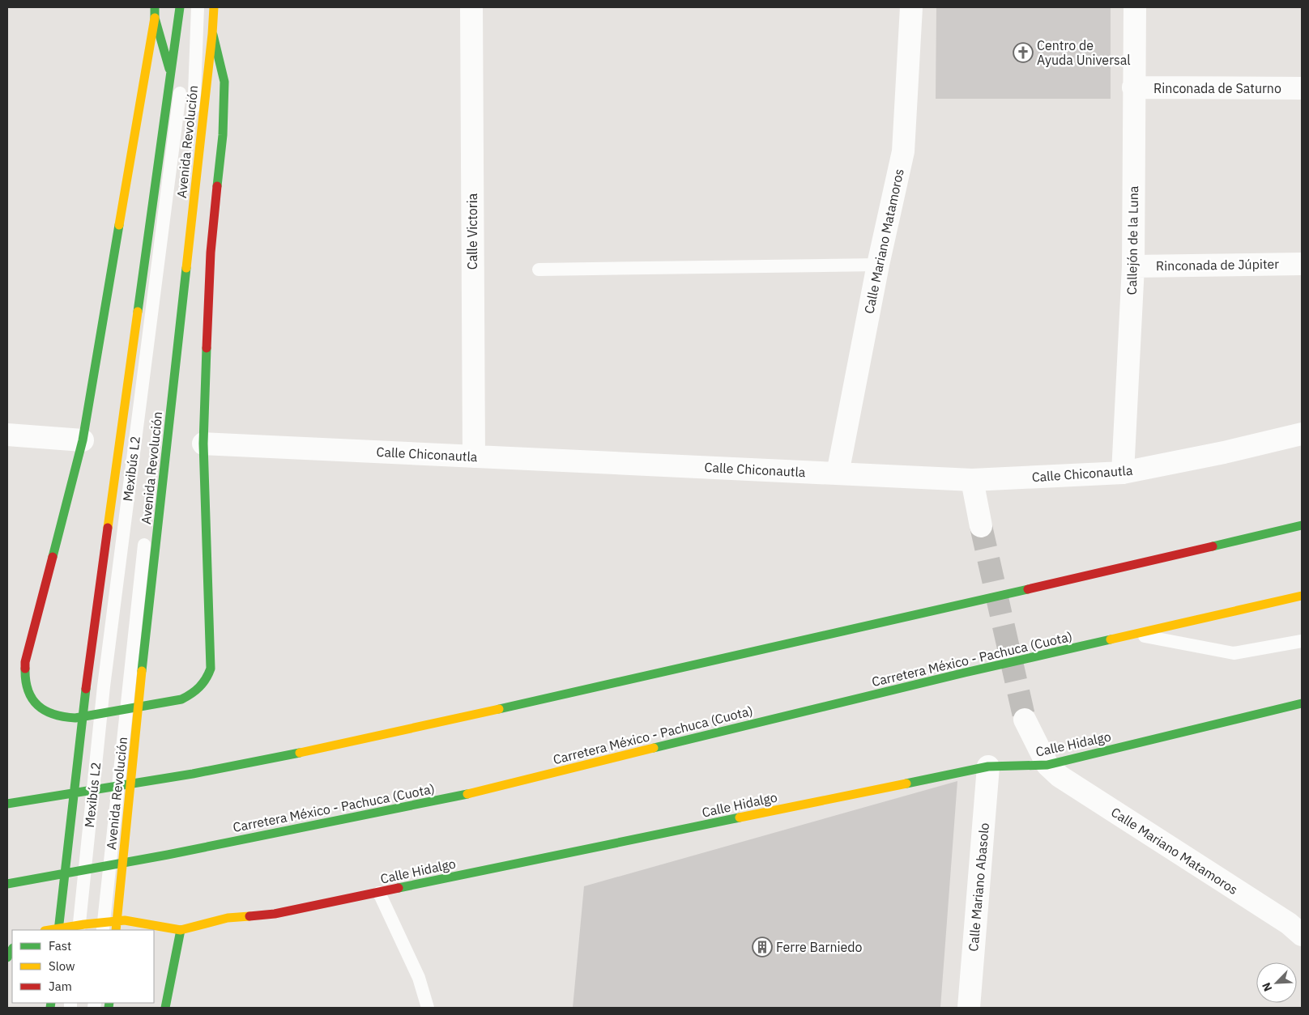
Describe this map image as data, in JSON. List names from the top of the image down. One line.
{"streets":{"main road":["Avenida Revolución","Carretera México - Pachuca (Cuota)","Calle Hidalgo"],"street":["Rinconada de Saturno","Calle Victoria","Callejón de la Luna","Calle Mariano Matamoros","Rinconada de Júpiter","Calle Chiconautla","Calle Mariano Abasolo"],"lane":["Mexibús L2"]},"crossings":[["Rinconada de Saturno","Callejón de la Luna"],["Avenida Revolución","Mexibús L2"],["Calle Victoria","Calle Chiconautla"],["Callejón de la Luna","Rinconada de Júpiter"],["Callejón de la Luna","Calle Chiconautla"],["Calle Mariano Matamoros","Calle Chiconautla"],["Calle Mariano Matamoros","Calle Hidalgo"],["Calle Hidalgo","Calle Mariano Abasolo"]],"places":{"church":["Centro de Ayuda Universal"],"building":["Ferre Barniedo"]},"legend":["Fast","Slow","Jam"],"north":"bottom left"}
